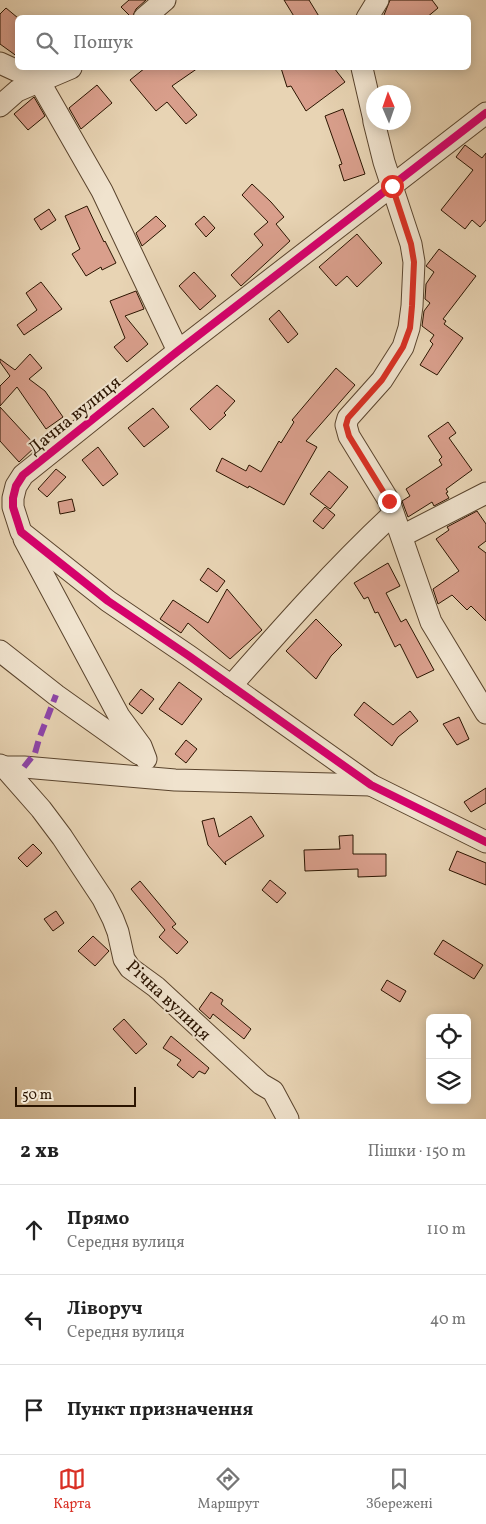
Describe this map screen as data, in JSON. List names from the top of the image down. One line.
{"streets":{"street":["Дачна вулиця","Річна вулиця"]},"scale_bar":"50 m","north":"top","page":{"search":"Пошук","scale":"50 m","heading":["2 хв","Пішки · 150 m"],"list":[["Прямо","Середня вулиця","110 m"],["Ліворуч","Середня вулиця","40 m"],"Пункт призначення"],"nav":["Карта","Маршрут","Збережені"]}}
